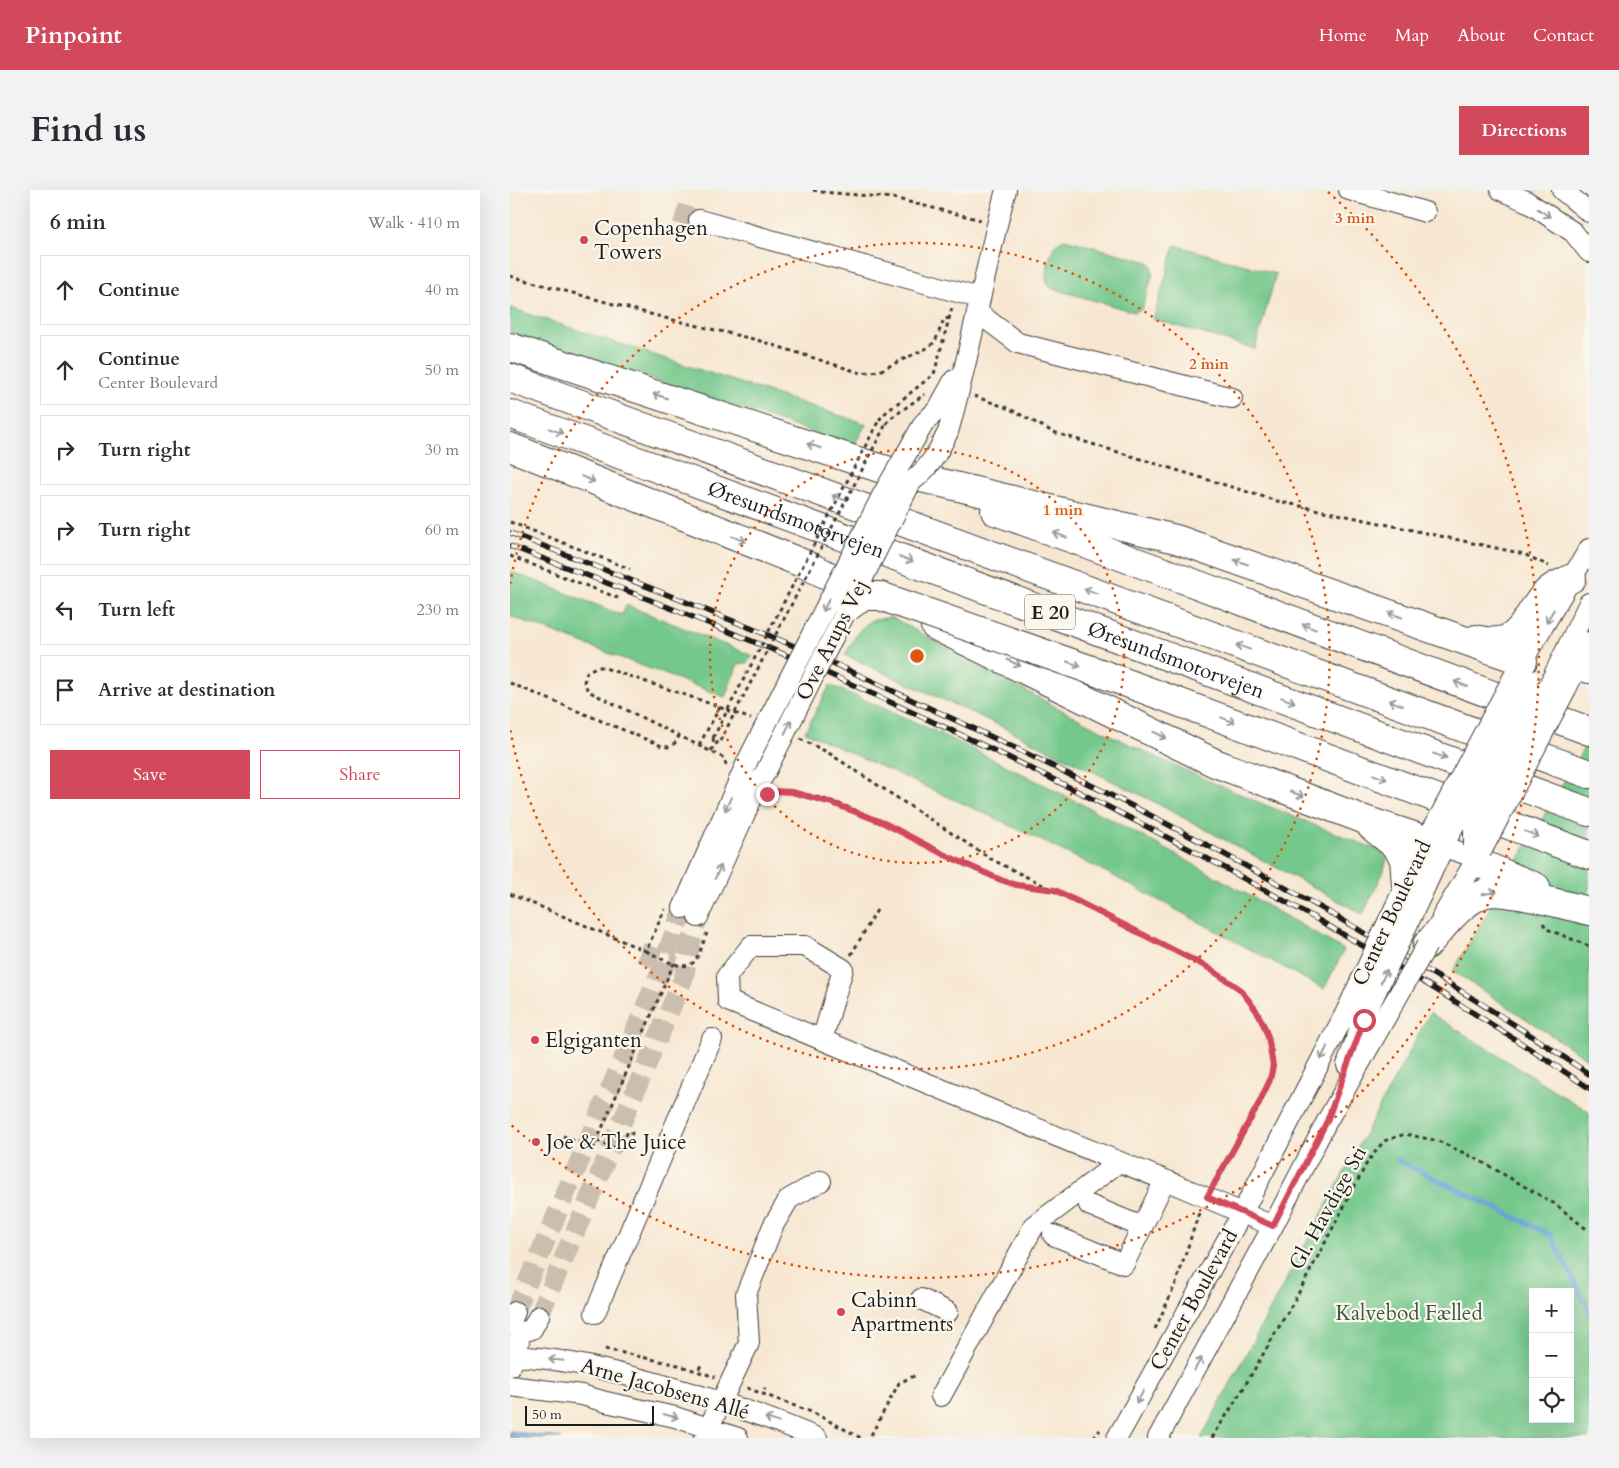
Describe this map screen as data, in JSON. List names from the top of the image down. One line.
{"streets":{"highway":["Øresundsmotorvejen","E 20"],"street":["Ove Arups Vej","Center Boulevard","Arne Jacobsens Allé"],"path":["Gl. Havdige Sti"]},"parks":["Kalvebod Fælled"],"places":["Copenhagen Towers","Elgiganten","Joe & The Juice","Cabinn Apartments"],"scale_bar":"50 m","page":{"header":"Pinpoint","nav":["Home","Map","About","Contact"],"title":"Find us","buttons":["Directions",["Save","Share"]],"heading":["6 min","Walk · 410 m"],"list":[["Continue","40 m"],["Continue","Center Boulevard","50 m"],["Turn right","30 m"],["Turn right","60 m"],["Turn left","230 m"],"Arrive at destination"],"map_buttons":["+","−"],"scale":"50 m"},"rings":["3 min","2 min","1 min"]}
